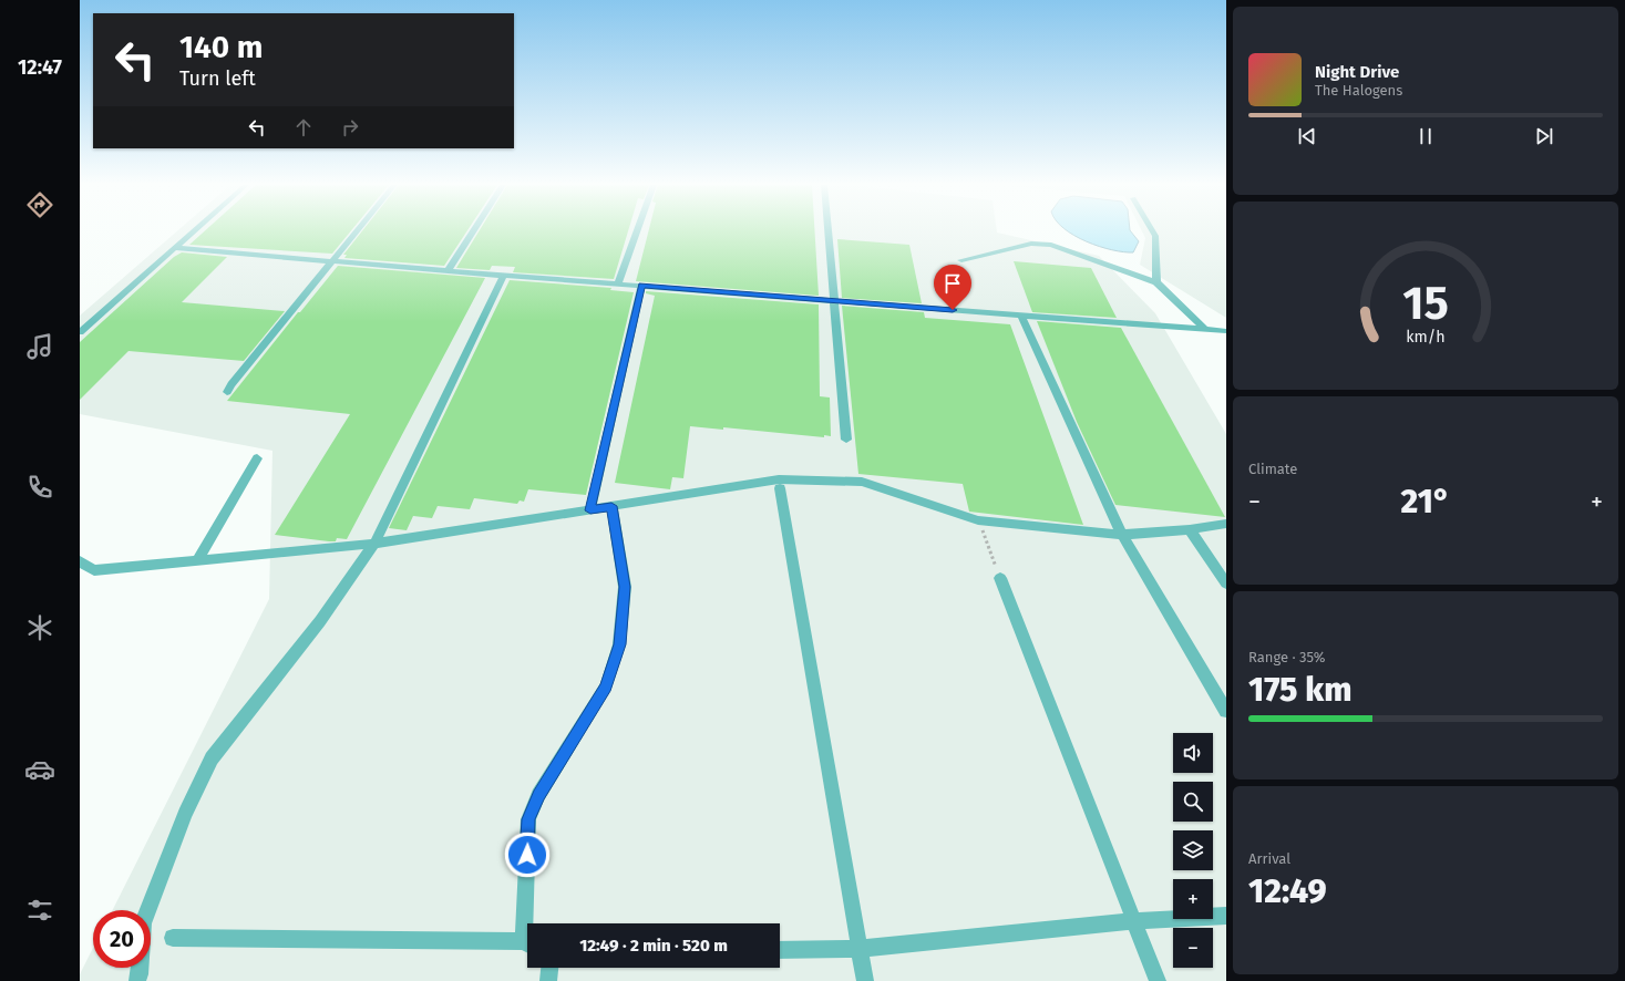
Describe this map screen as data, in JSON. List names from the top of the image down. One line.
{"page":{"tabs":"12:47","turn":["140 m","Turn left"],"song":["Night Drive","The Halogens"],"tile":["Climate",["Range · 35%","175 km"],["Arrival","12:49"]],"heat":["−","21°","+"],"map_buttons":["+","−"],"limit":"20","trip":"12:49 · 2 min · 520 m","gauge":["15","km/h"]}}
